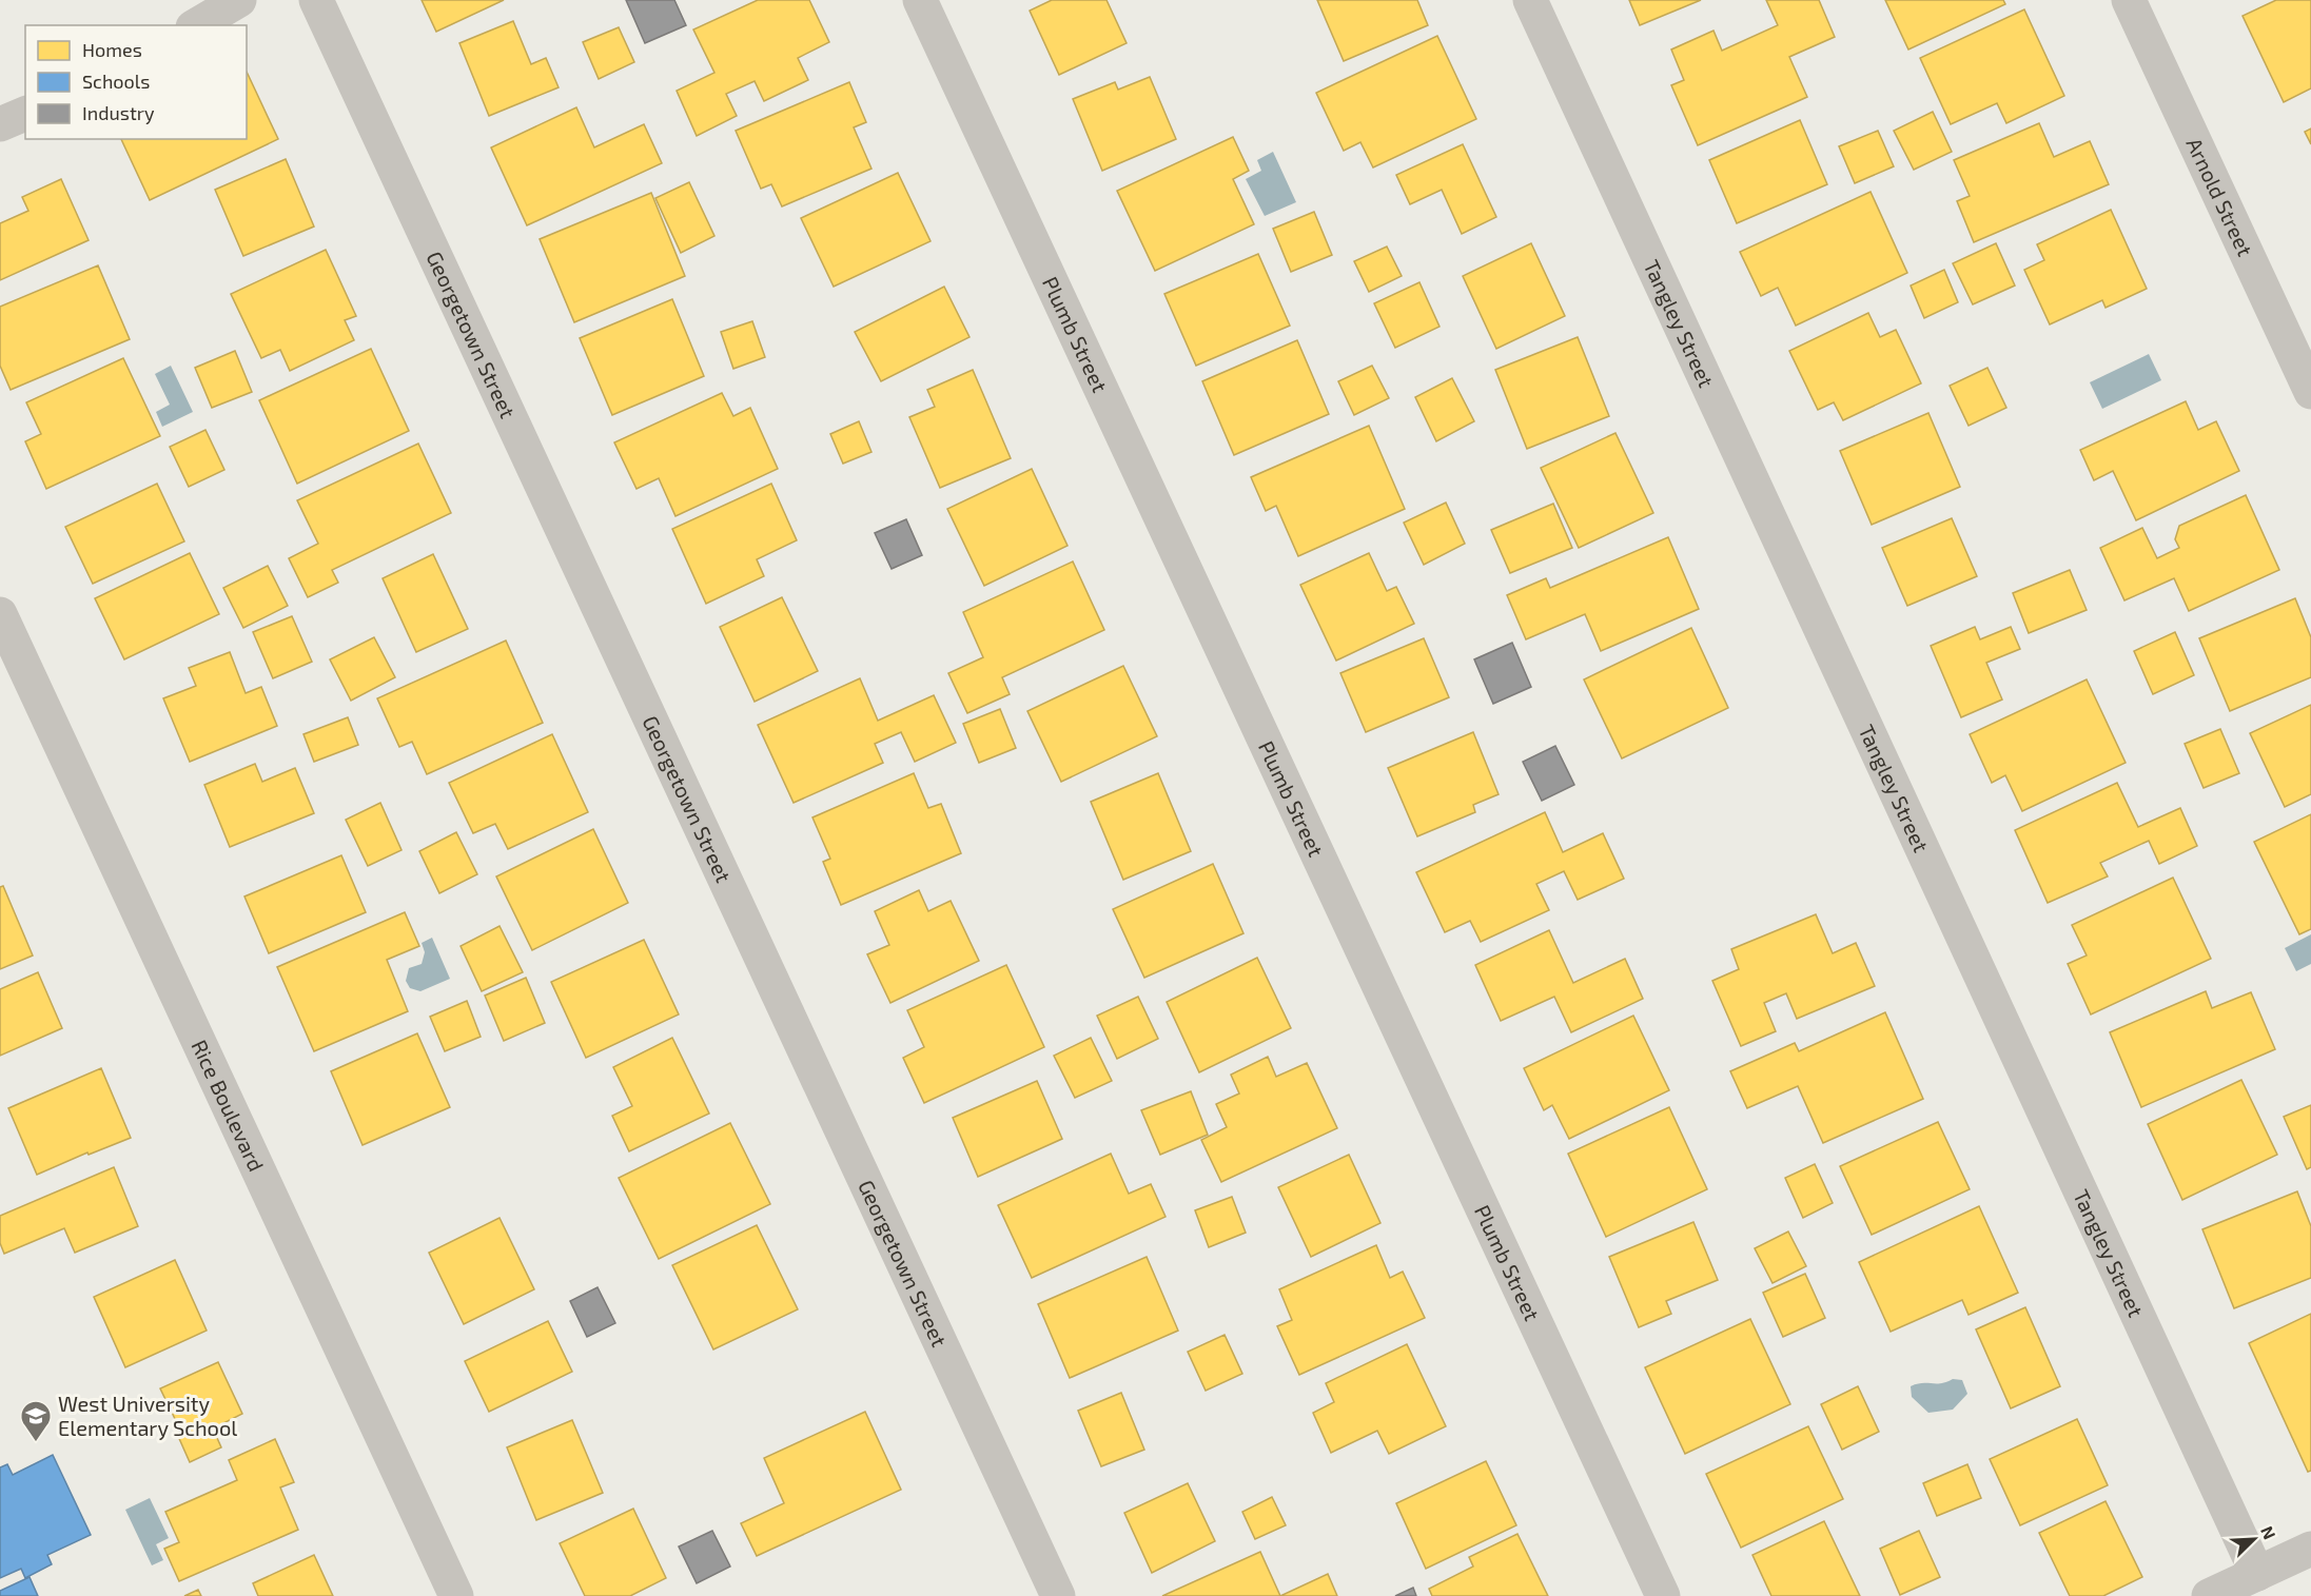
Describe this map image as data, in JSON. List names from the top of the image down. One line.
{"streets":{"street":["Arnold Street","Tangley Street","Georgetown Street","Plumb Street","Rice Boulevard"]},"places":{"school or university":["West University Elementary School"]},"legend":["Homes","Schools","Industry"],"north":"top right"}
